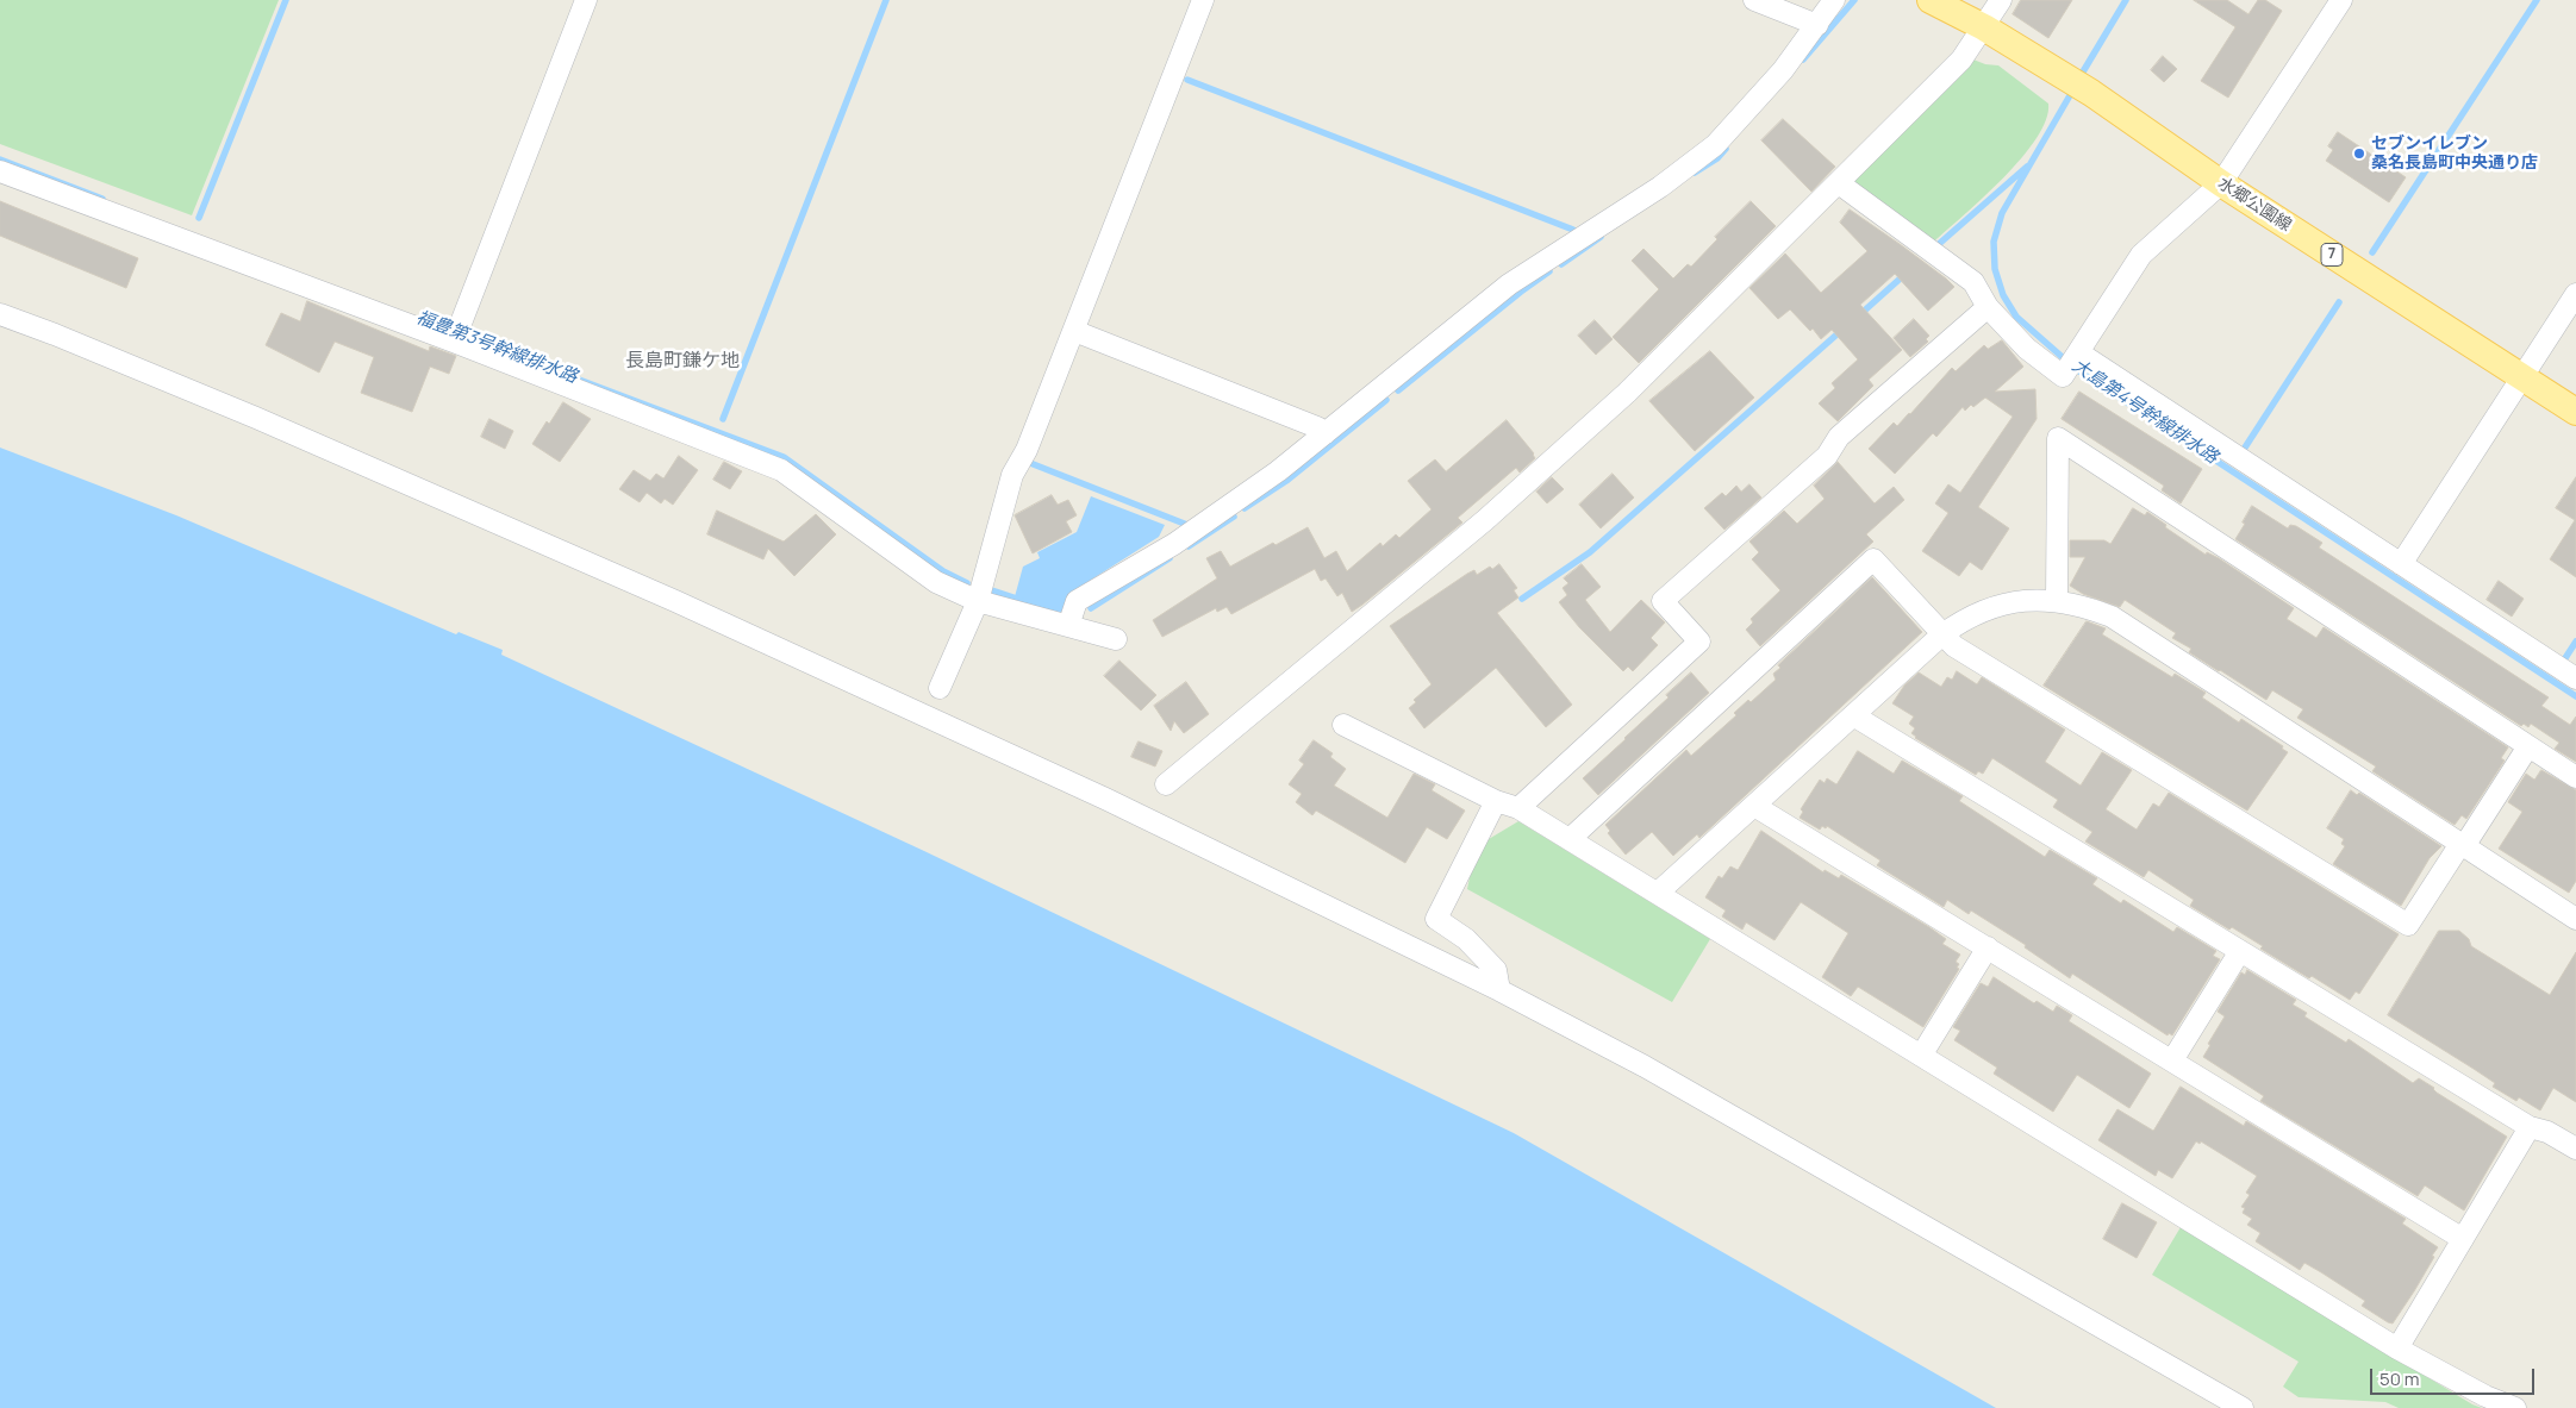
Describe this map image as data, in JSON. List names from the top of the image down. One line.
{"streets":{"main road":["水郷公園線","7"]},"districts":["長島町鎌ケ地"],"water":["福豊第3号幹線排水路","大島第4号幹線排水路"],"places":["セブンイレブン 桑名長島町中央通り店"],"scale_bar":"50 m"}
